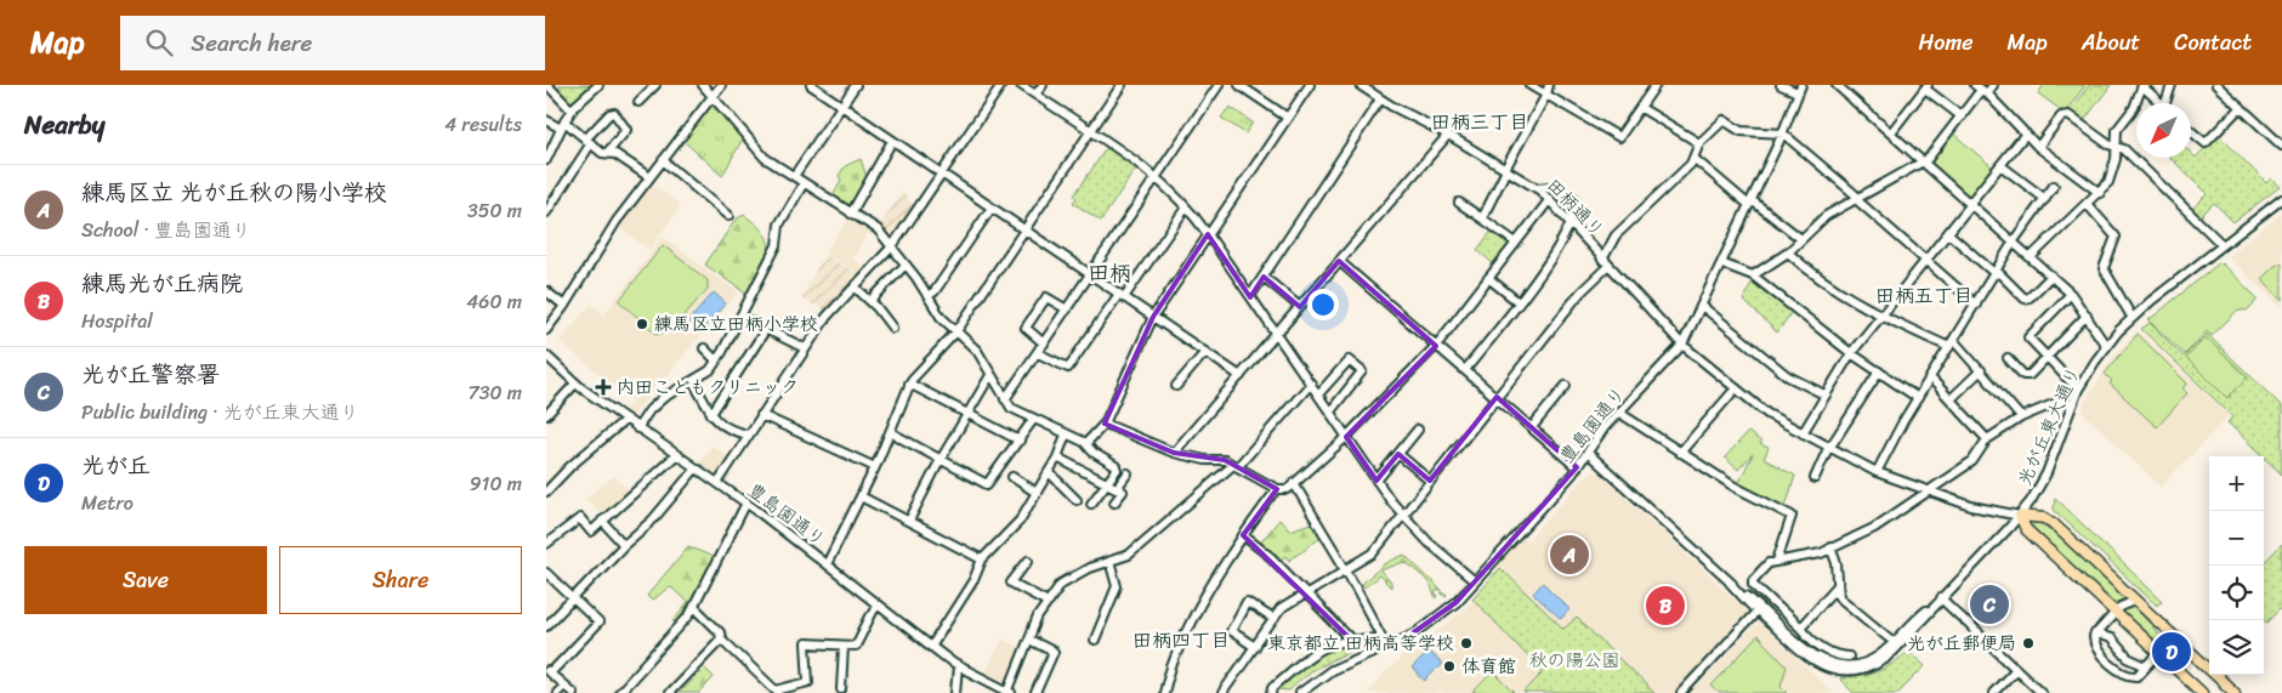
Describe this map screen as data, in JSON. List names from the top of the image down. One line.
{"streets":{"street":["田柄通り","豊島園通り","光が丘東大通り"]},"crossings":[["田柄通り","豊島園通り"],["田柄通り","光が丘東大通り"],["豊島園通り","光が丘東大通り"]],"districts":["田柄三丁目","田柄","田柄五丁目","田柄四丁目"],"parks":["秋の陽公園"],"places":{"other":["練馬区立田柄小学校","東京都立 田柄高等学校","光が丘郵便局","体育館"],"health":["内田こどもクリニック"]},"north":"bottom left","page":{"header":"Map","search":"Search here","nav":["Home","Map","About","Contact"],"heading":["Nearby","4 results"],"list":[{"mark":"A","name":"練馬区立 光が丘秋の陽小学校","note":"School · 豊島園通り","value":"350 m"},{"mark":"B","name":"練馬光が丘病院","note":"Hospital","value":"460 m"},{"mark":"C","name":"光が丘警察署","note":"Public building · 光が丘東大通り","value":"730 m"},{"mark":"D","name":"光が丘","note":"Metro","value":"910 m"}],"map_buttons":["+","−"],"buttons":["Save","Share"],"pins":["A","C","B","D"]}}
